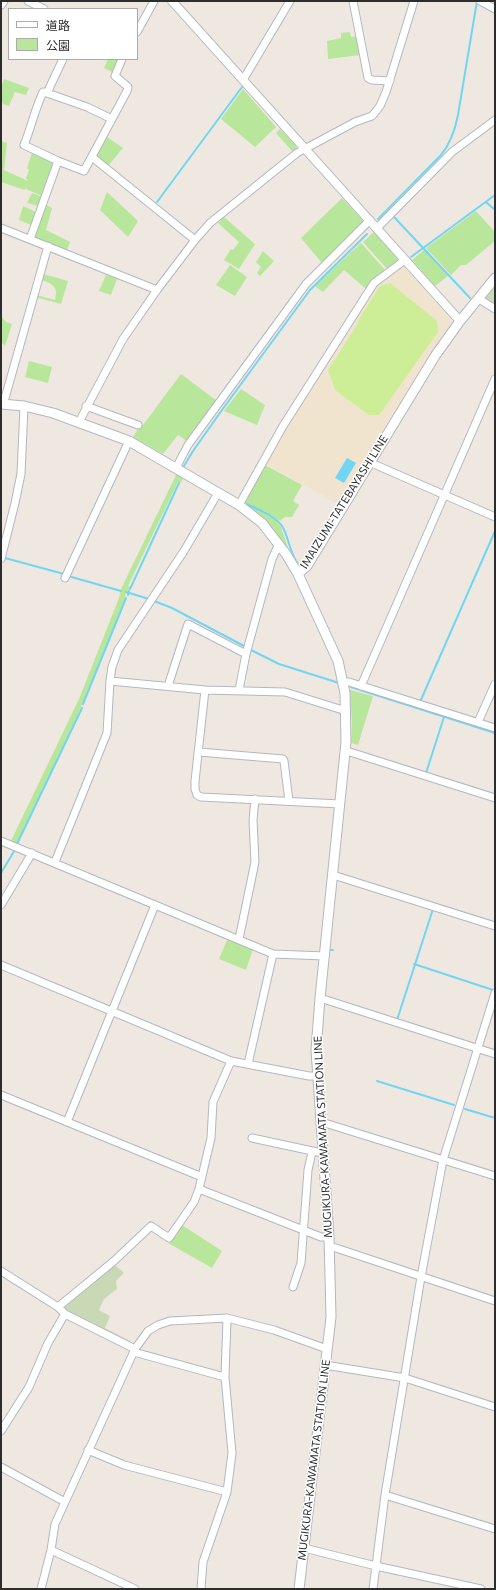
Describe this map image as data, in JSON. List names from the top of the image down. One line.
{"streets":{"main road":["IMAIZUMI-TATEBAYASHI LINE","MUGIKURA-KAWAMATA STATION LINE"]},"crossings":[["IMAIZUMI-TATEBAYASHI LINE","MUGIKURA-KAWAMATA STATION LINE"]],"legend":["道路","公園"]}
